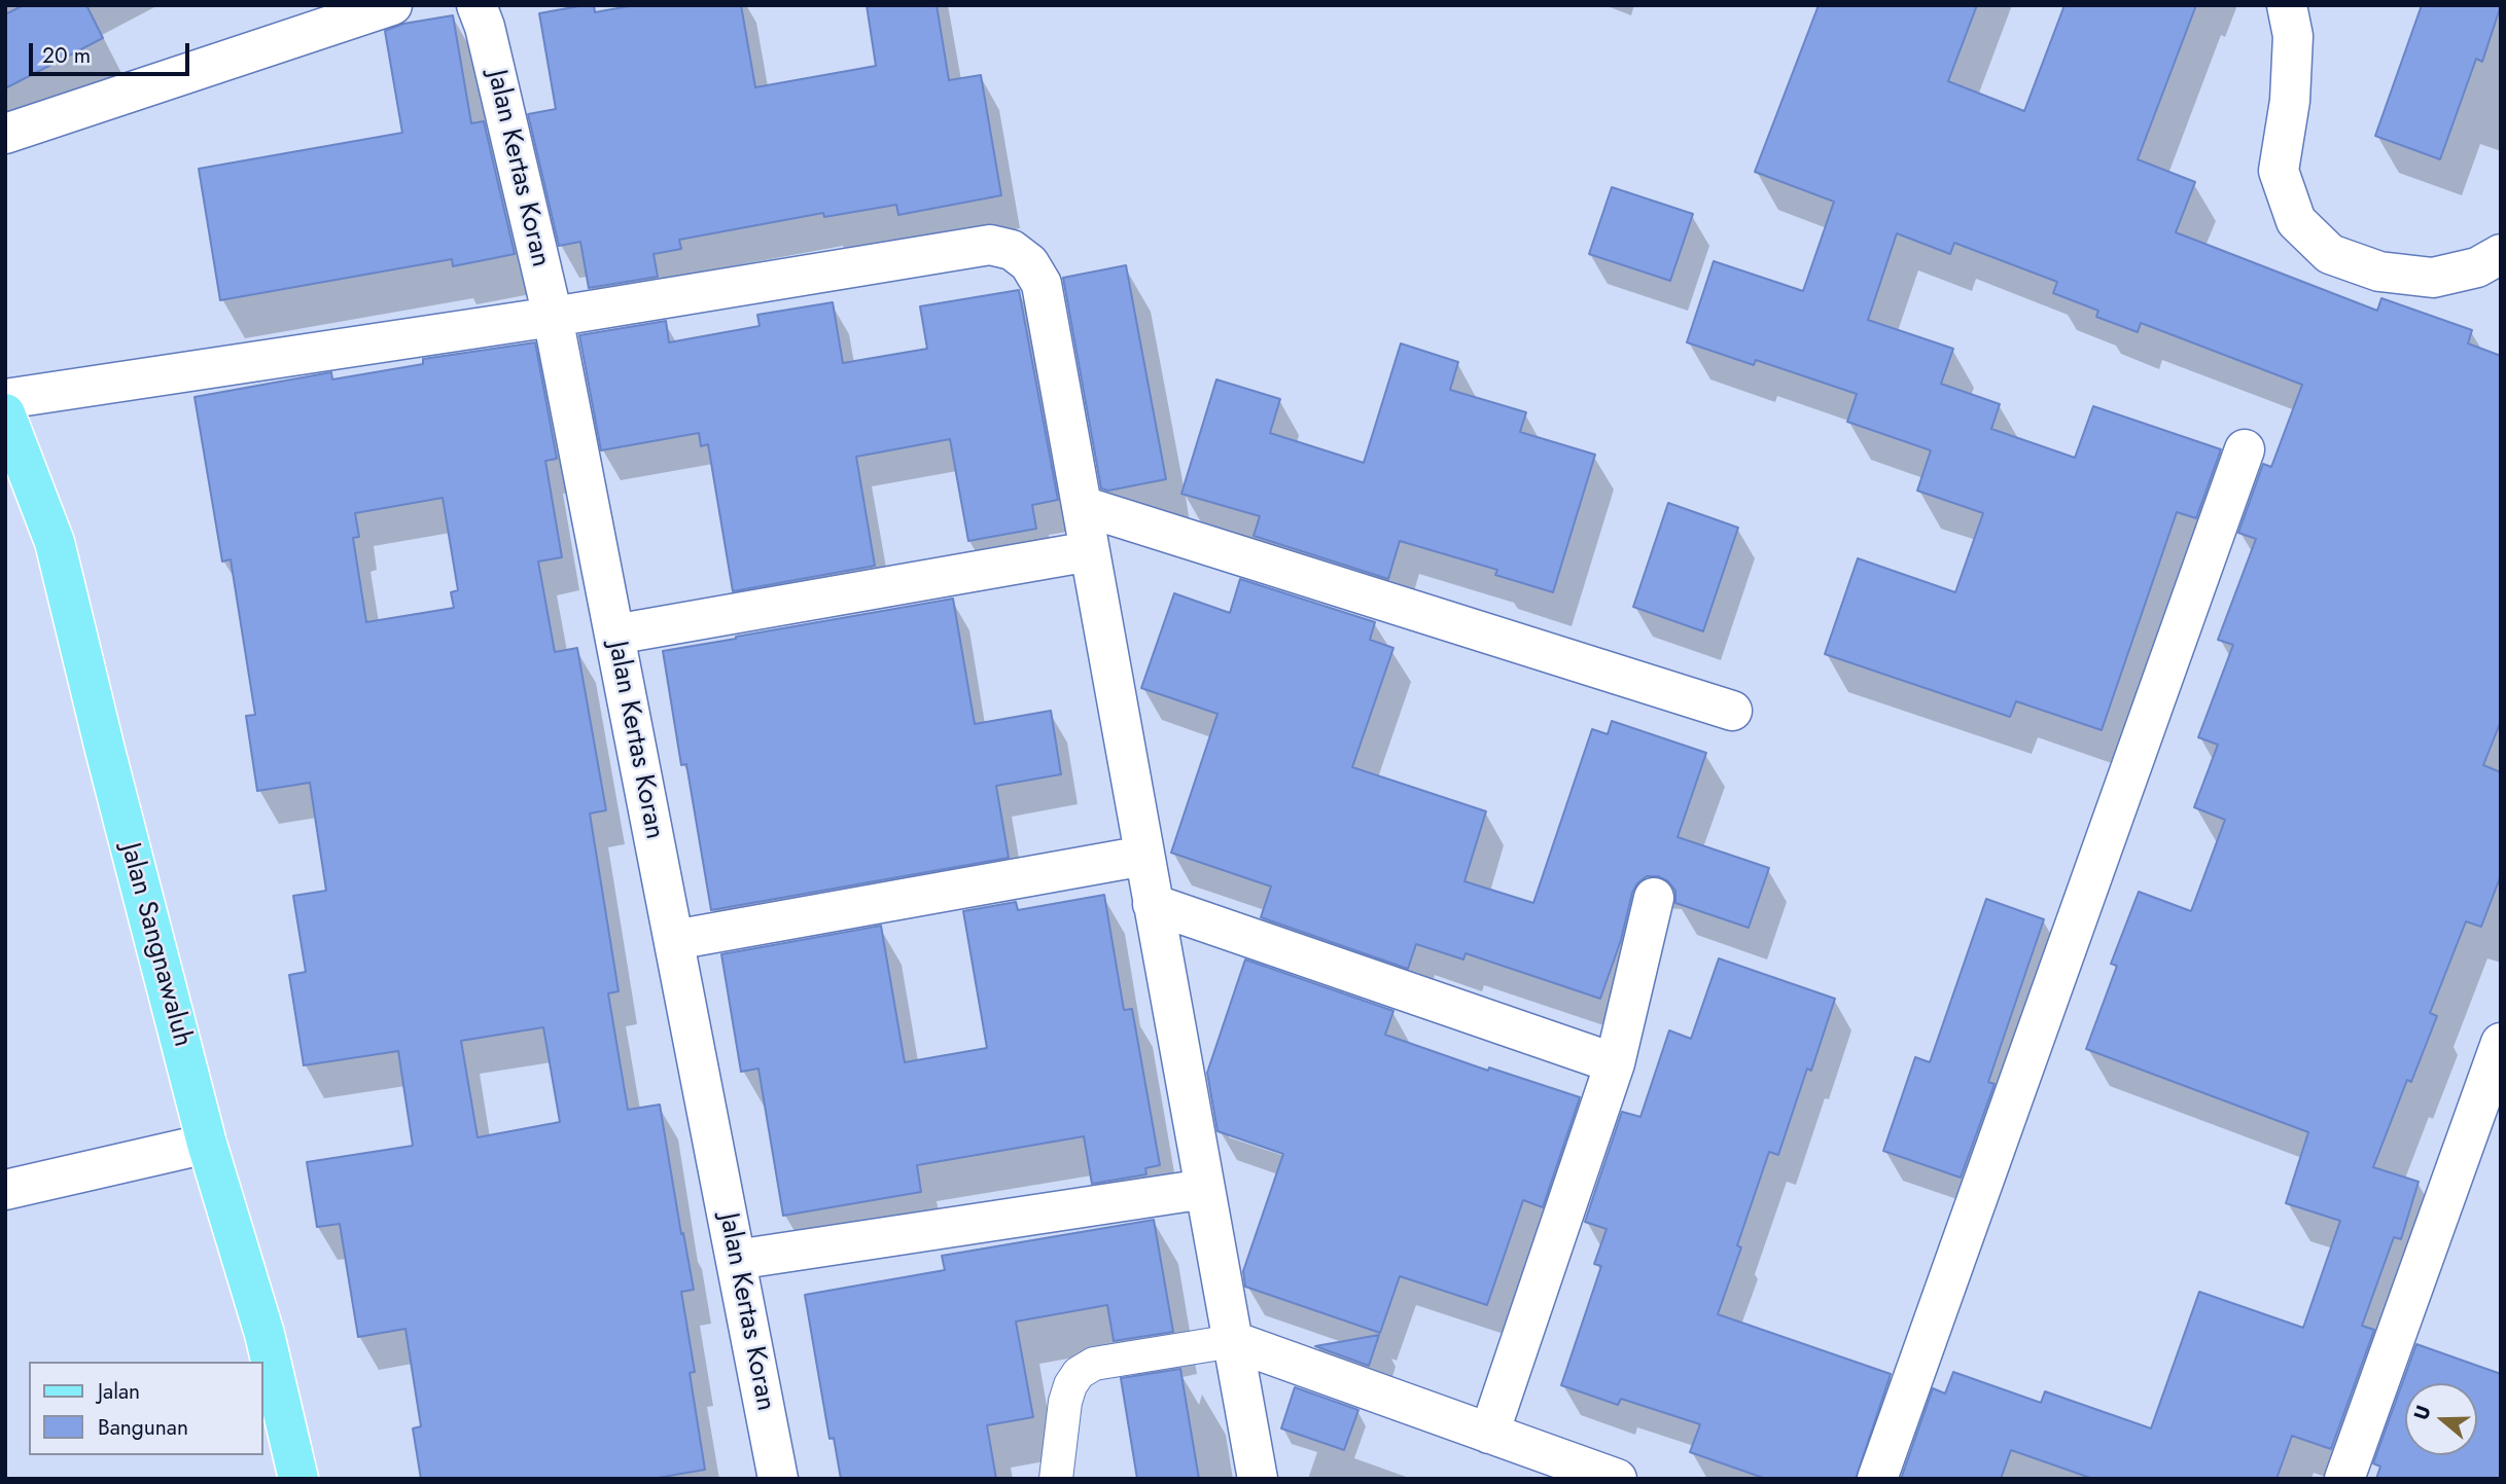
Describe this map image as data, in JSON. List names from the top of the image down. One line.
{"streets":{"main road":["Jalan Sangnawaluh"],"street":["Jalan Kertas Koran"]},"legend":["Jalan","Bangunan"],"scale_bar":"20 m","north":"left"}
